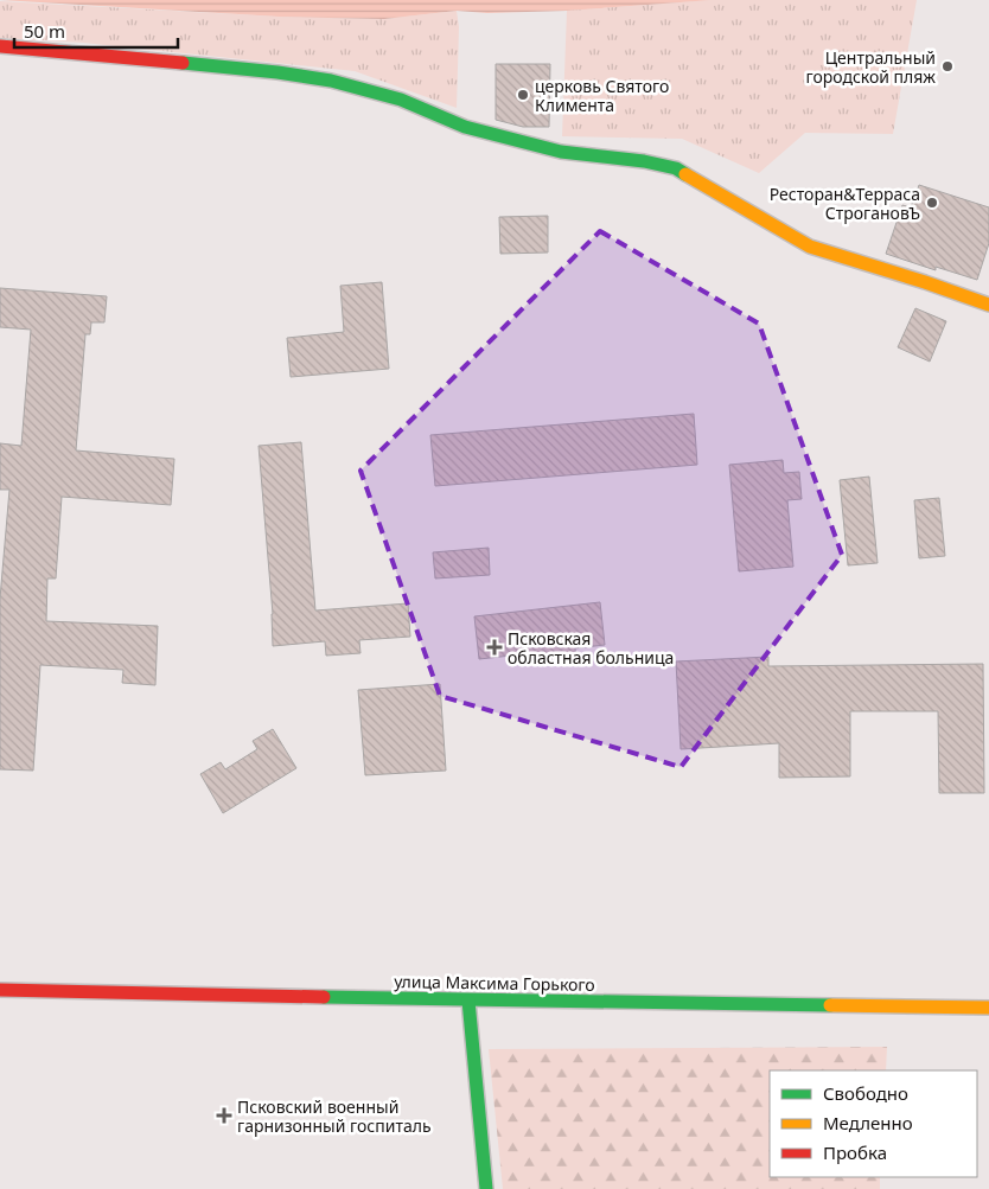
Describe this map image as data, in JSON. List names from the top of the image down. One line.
{"streets":{"street":["улица Максима Горького"]},"places":{"other":["Центральный городской пляж","церковь Святого Климента","Ресторан&Терраса СтрогановЪ"],"health":["Псковская областная больница","Псковский военный гарнизонный госпиталь"]},"legend":["Свободно","Медленно","Пробка"],"scale_bar":"50 m"}
